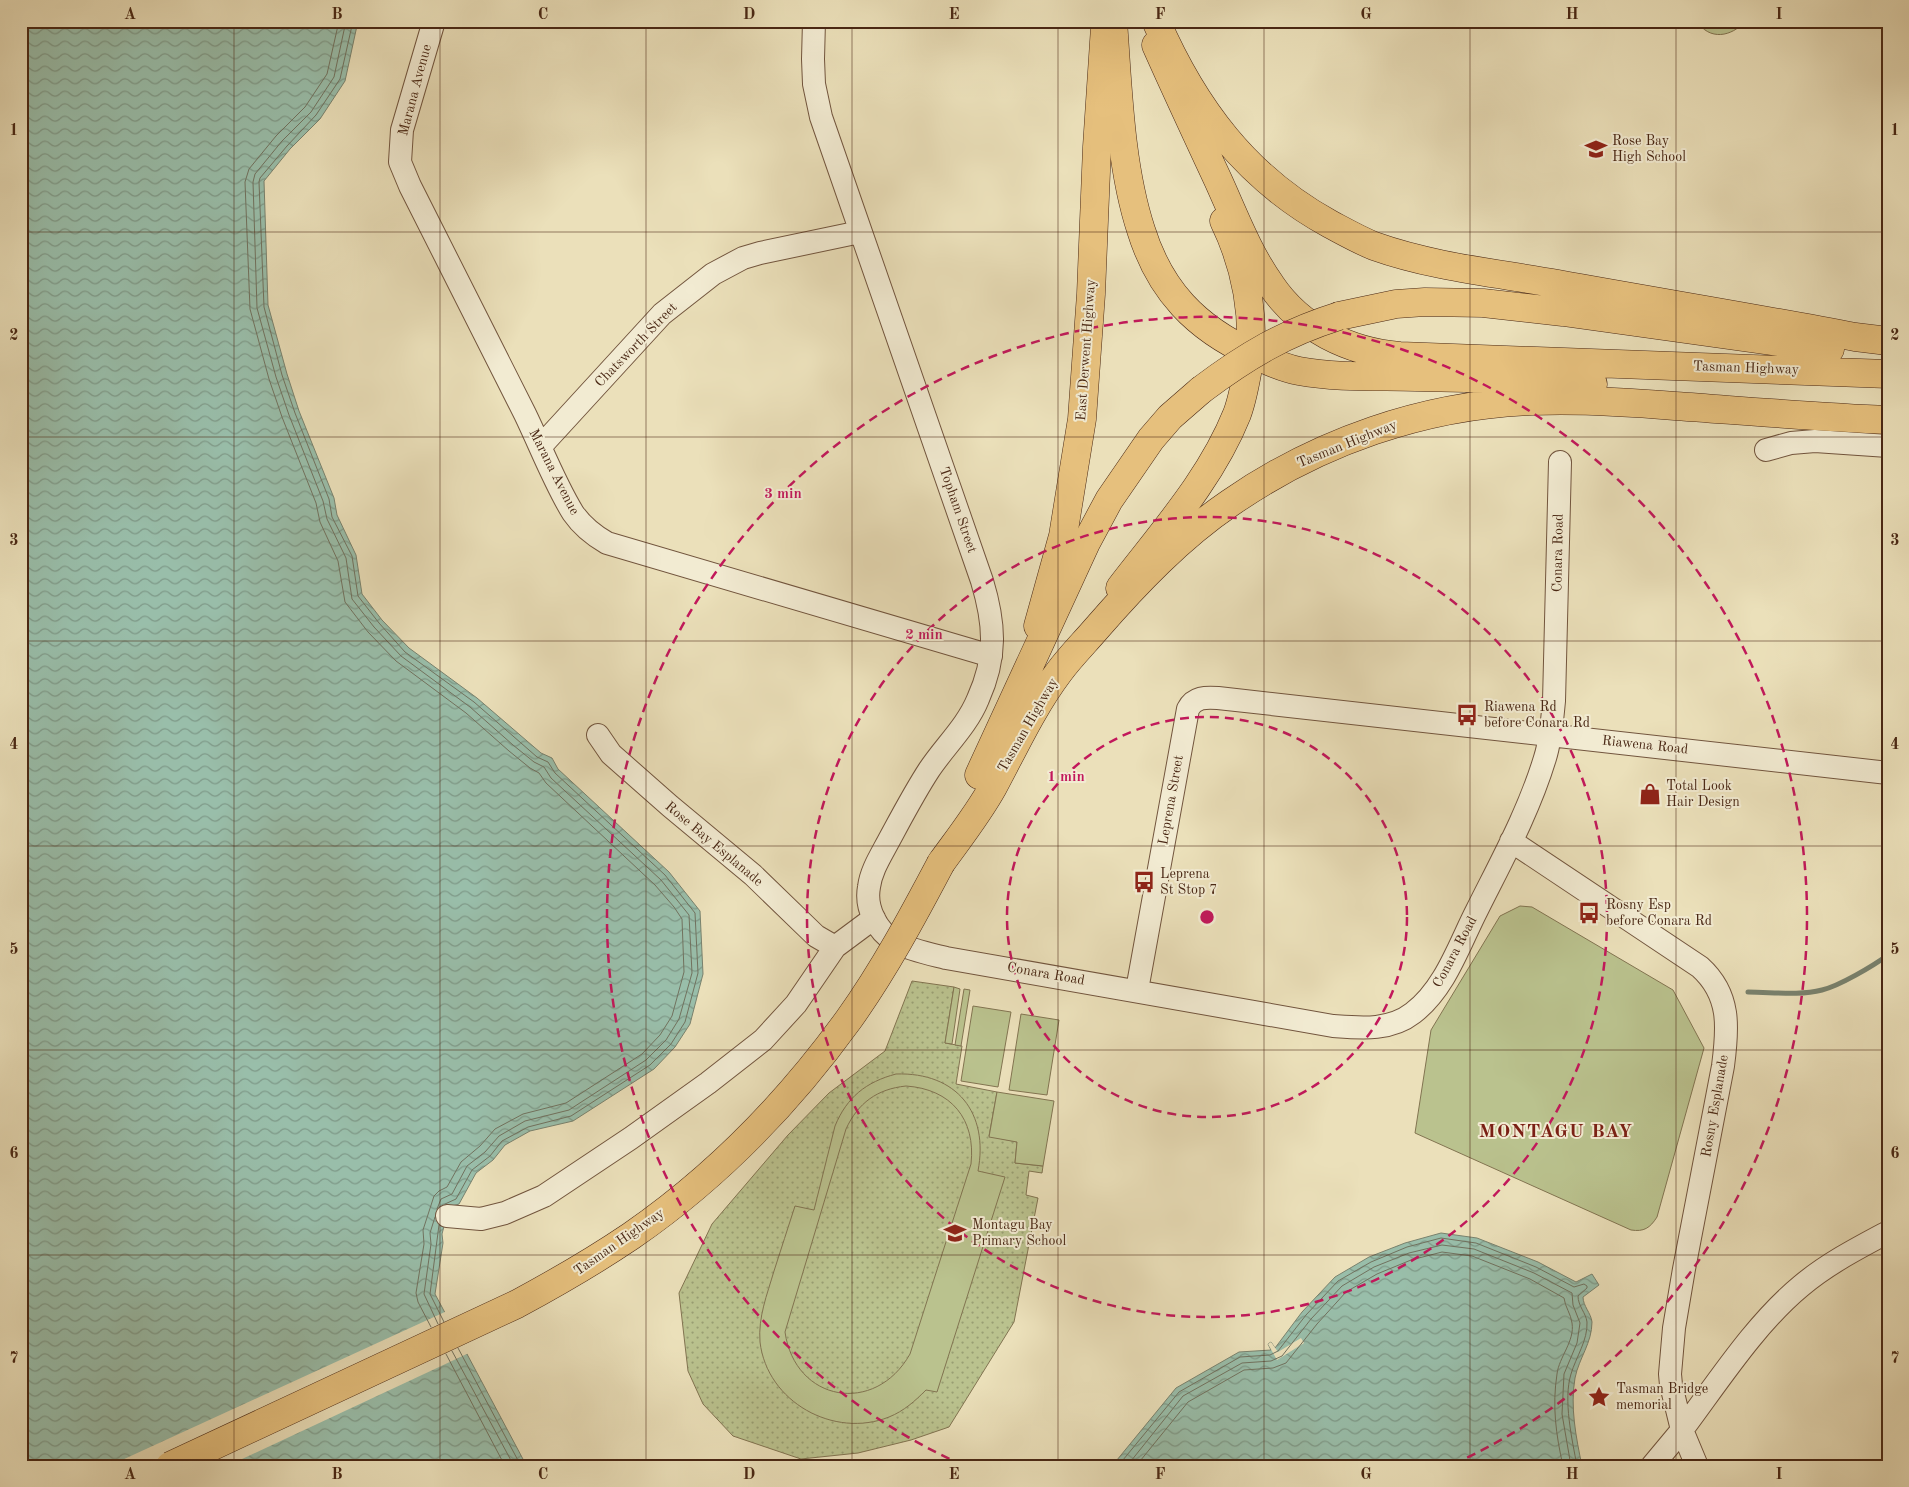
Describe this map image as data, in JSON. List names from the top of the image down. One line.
{"streets":{"main road":["East Derwent Highway","Tasman Highway"],"street":["Marana Avenue","Chatsworth Street","Topham Street","Conara Road","Riawena Road","Leprena Street","Rose Bay Esplanade","Rosny Esplanade"]},"crossings":[["Marana Avenue","Chatsworth Street"],["Marana Avenue","Topham Street"],["Chatsworth Street","Topham Street"],["East Derwent Highway","Tasman Highway"],["Topham Street","Conara Road"],["Conara Road","Riawena Road"],["Conara Road","Leprena Street"],["Conara Road","Rosny Esplanade"],["Riawena Road","Leprena Street"]],"districts":["MONTAGU BAY"],"places":{"school or university":["Rose Bay High School","Montagu Bay Primary School"],"bus stop":["Riawena Rd before Conara Rd","Leprena St Stop 7","Rosny Esp before Conara Rd"],"shop":["Total Look Hair Design"],"place":["Tasman Bridge memorial"]},"grid":{"columns":["A","B","C","D","E","F","G","H","I"],"rows":["1","2","3","4","5","6","7"]},"rings":["3 min","2 min","1 min"]}
